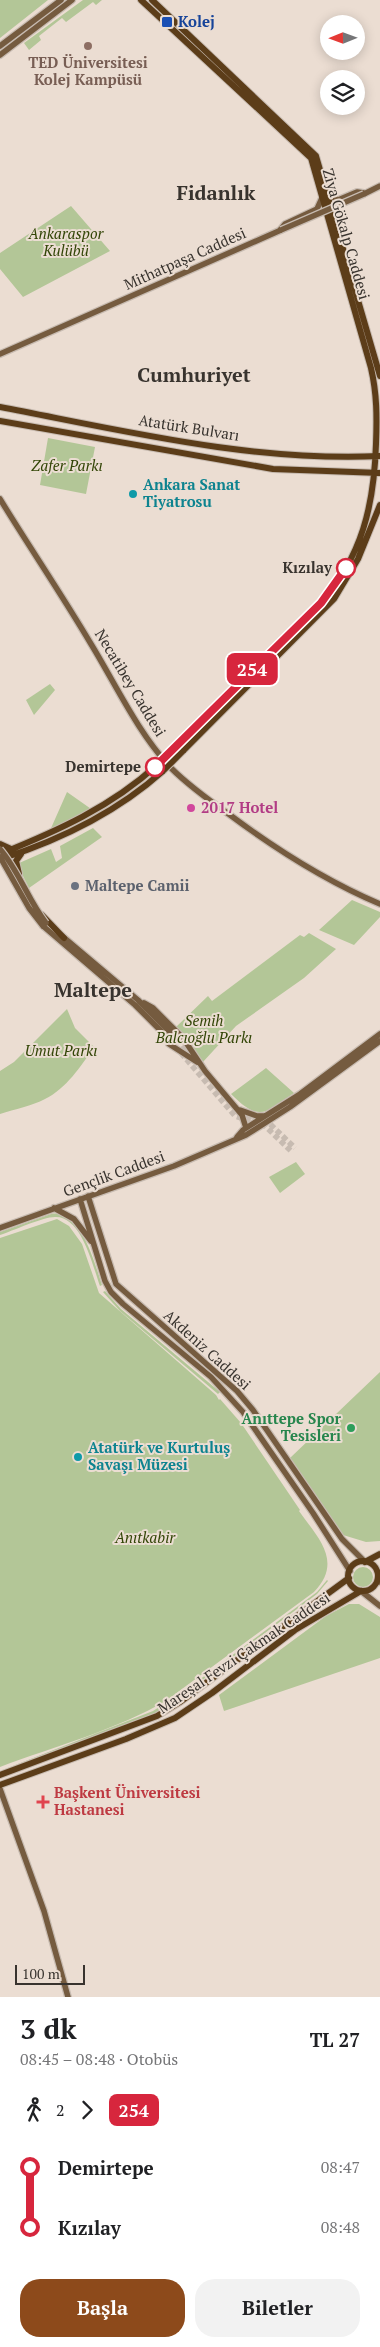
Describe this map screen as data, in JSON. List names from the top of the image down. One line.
{"streets":{"main road":["Ziya Gökalp Caddesi","Mithatpaşa Caddesi","Atatürk Bulvarı","Necatibey Caddesi","Gençlik Caddesi","Akdeniz Caddesi","Mareşal Fevzi Çakmak Caddesi"]},"crossings":[["Ziya Gökalp Caddesi","Atatürk Bulvarı"],["Gençlik Caddesi","Akdeniz Caddesi"],["Akdeniz Caddesi","Mareşal Fevzi Çakmak Caddesi"]],"districts":["Fidanlık","Cumhuriyet","Maltepe"],"parks":["Ankaraspor Kulübü","Zafer Parkı","Semih Balcıoğlu Parkı","Umut Parkı","Anıtkabir"],"places":{"transit":["Kolej"],"other":["TED Üniversitesi Kolej Kampüsü","Ankara Sanat Tiyatrosu","Kızılay","Demirtepe","2017 Hotel","Maltepe Camii","Anıttepe Spor Tesisleri","Atatürk ve Kurtuluş Savaşı Müzesi"],"health":["Başkent Üniversitesi Hastanesi"]},"lines":["bus line 254"],"scale_bar":"100 m","north":"left","page":{"on_map":"254","scale":"100 m","heading":["3 dk","08:45 – 08:48 · Otobüs","TL 27"],"legs":["2","254"],"list":[{"name":"Demirtepe","value":"08:47"},{"name":"Kızılay","value":"08:48"}],"buttons":["Başla","Biletler"]}}
